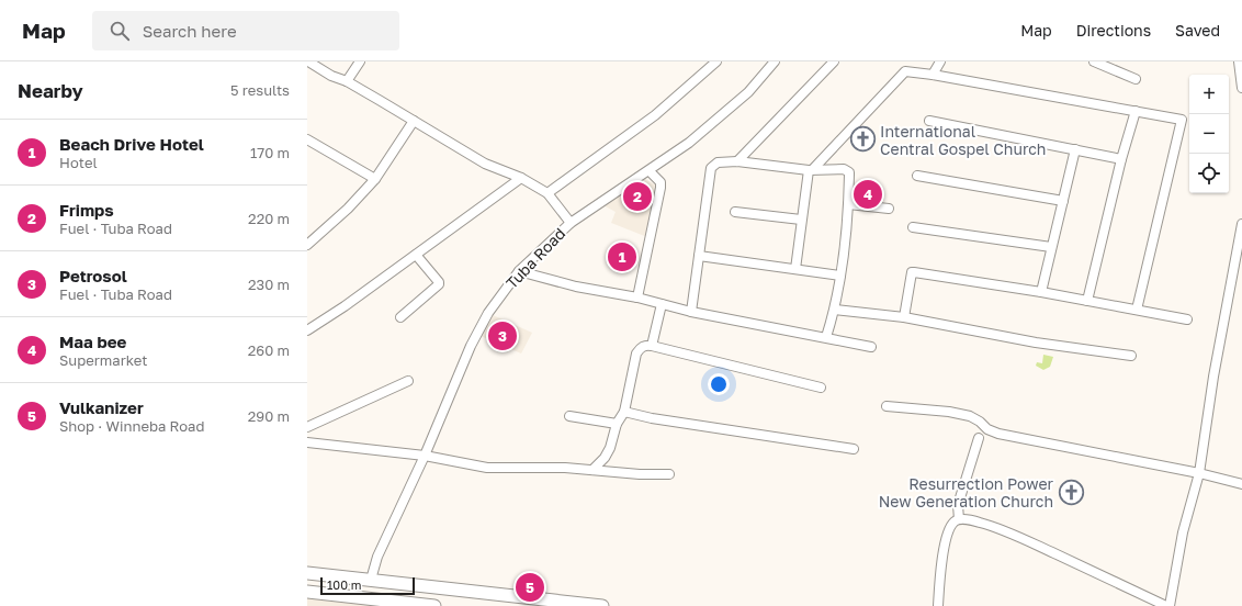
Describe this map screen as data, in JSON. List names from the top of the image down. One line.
{"streets":{"street":["Tuba Road"]},"places":{"church":["International Central Gospel Church","Resurrection Power New Generation Church"]},"scale_bar":"100 m","page":{"header":"Map","search":"Search here","nav":["Map","Directions","Saved"],"heading":["Nearby","5 results"],"map_buttons":["+","−"],"list":[{"mark":"1","name":"Beach Drive Hotel","note":"Hotel","value":"170 m"},{"mark":"2","name":"Frimps","note":"Fuel · Tuba Road","value":"220 m"},{"mark":"3","name":"Petrosol","note":"Fuel · Tuba Road","value":"230 m"},{"mark":"4","name":"Maa bee","note":"Supermarket","value":"260 m"},{"mark":"5","name":"Vulkanizer","note":"Shop · Winneba Road","value":"290 m"}],"pins":["4","2","1","3","5"],"scale":"100 m"}}
